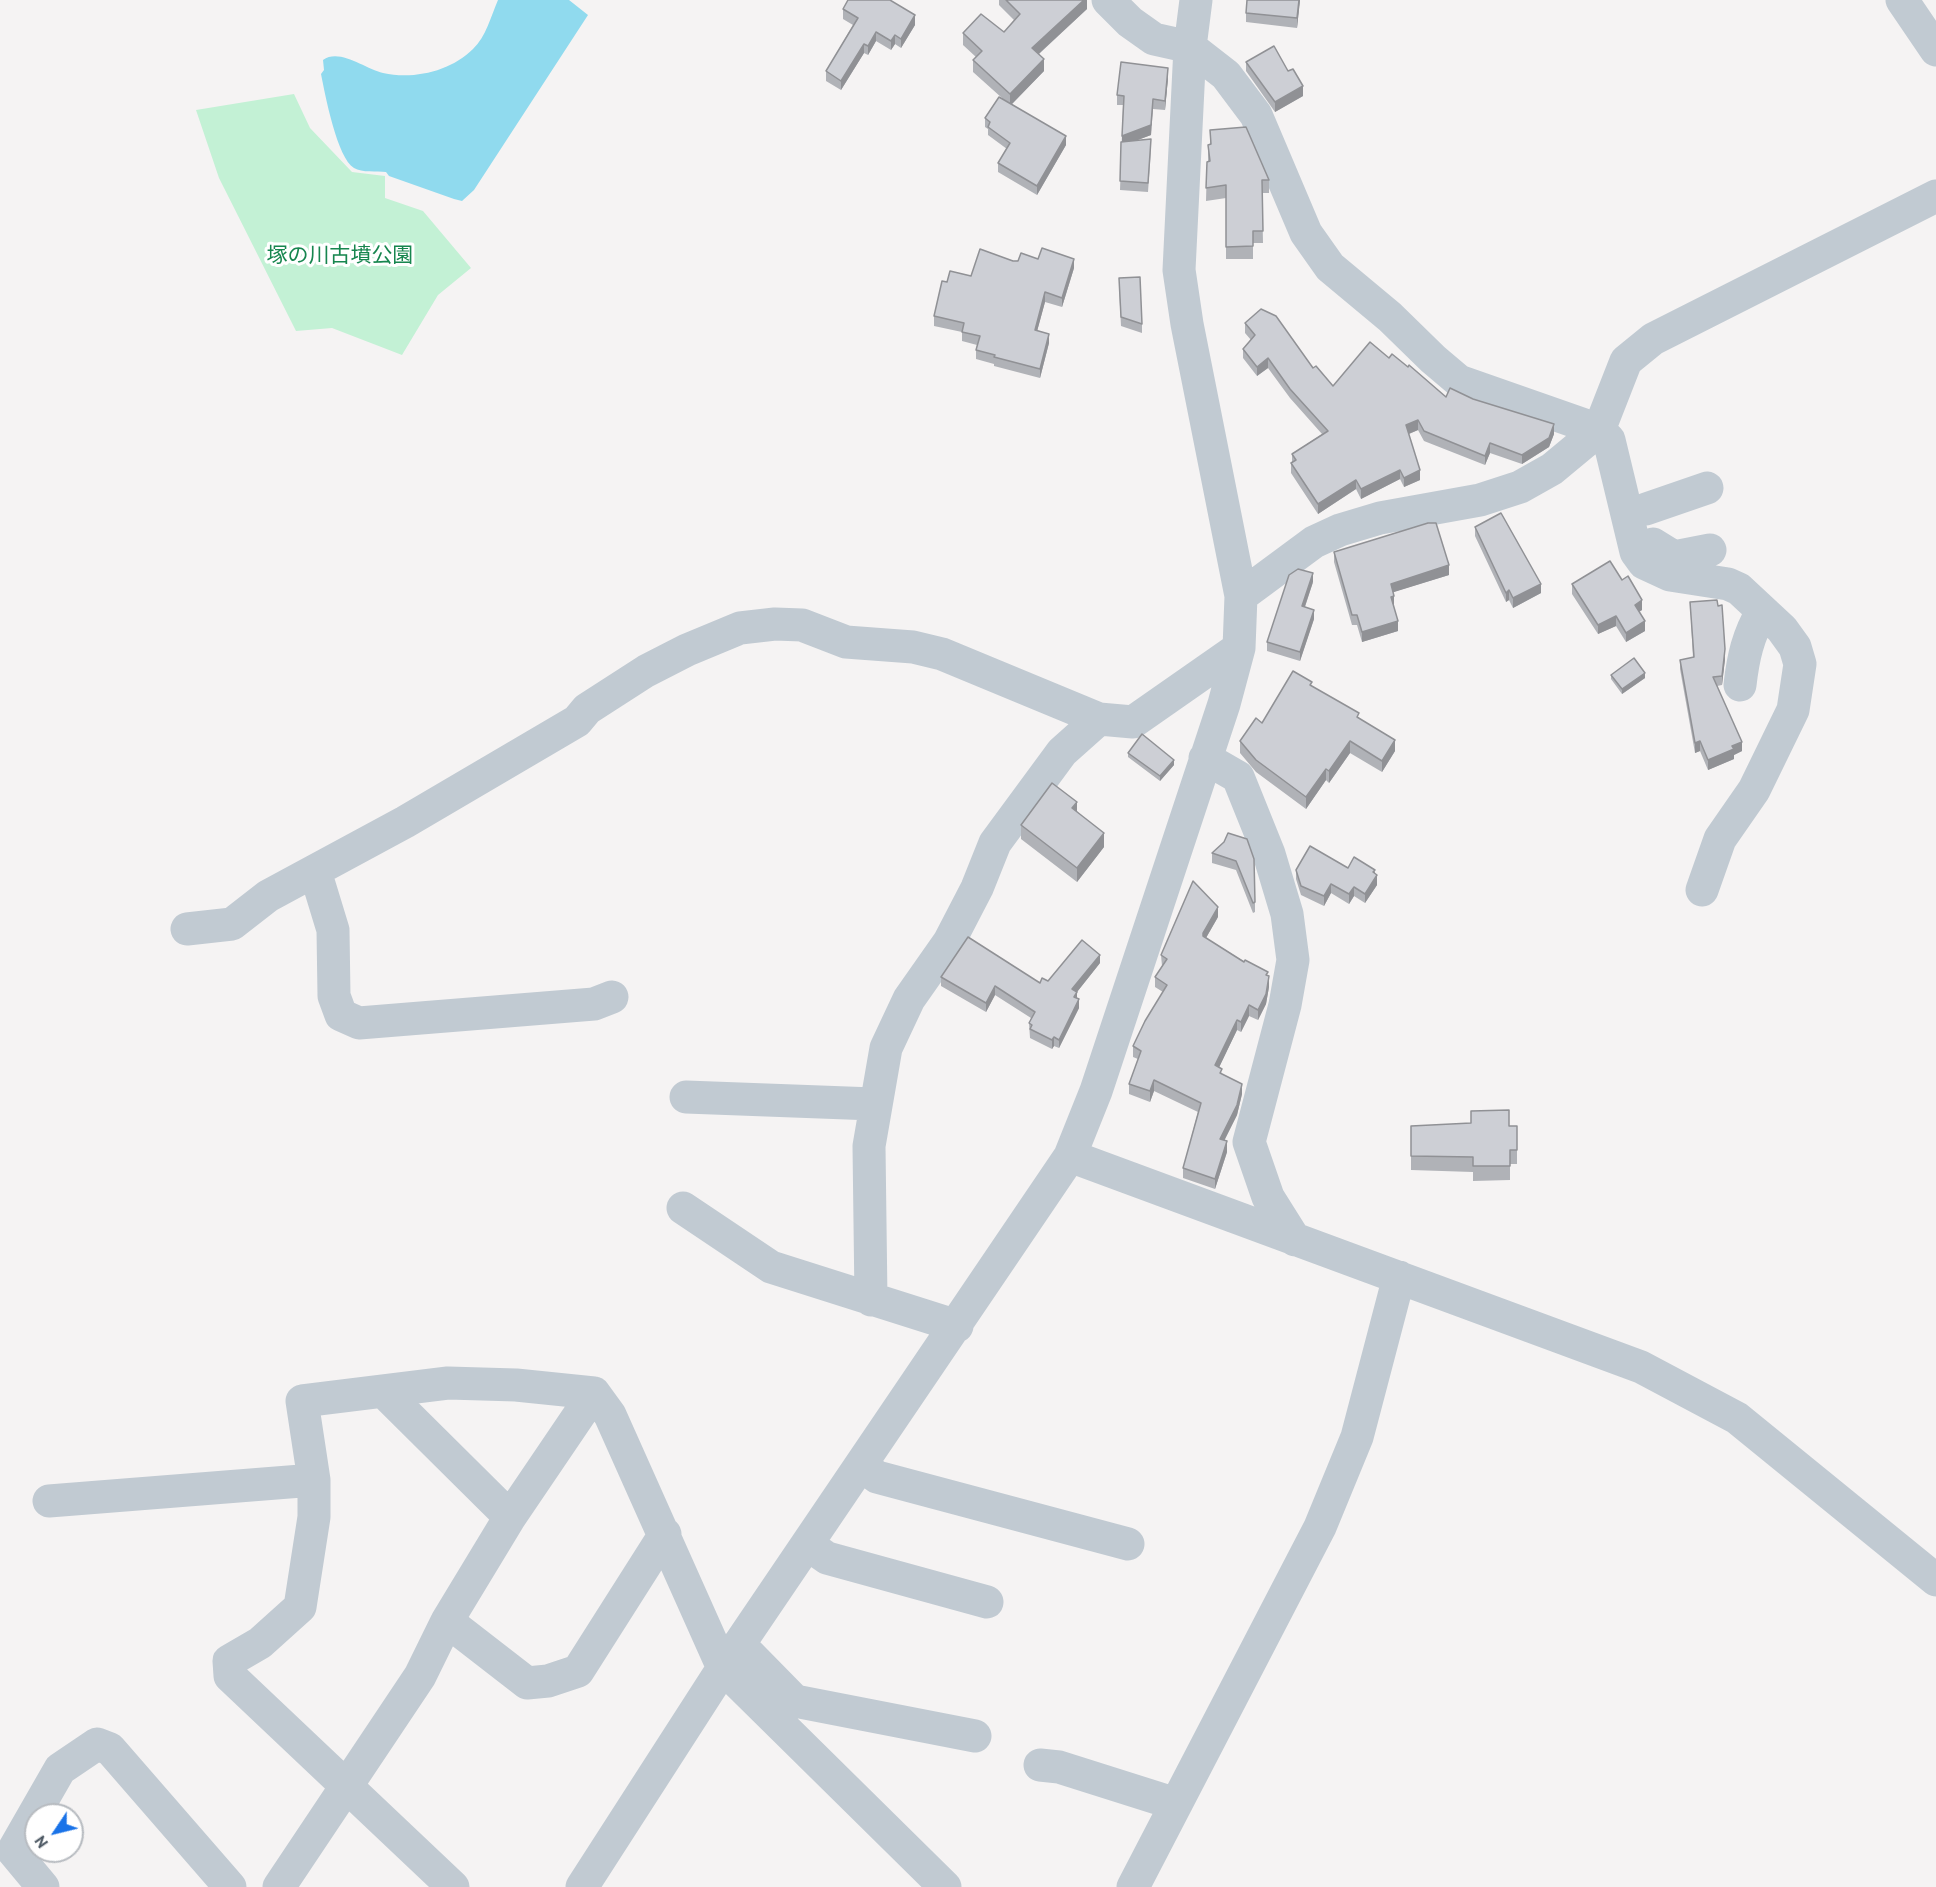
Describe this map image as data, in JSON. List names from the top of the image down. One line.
{"parks":["塚の川古墳公園"],"north":"bottom left"}
